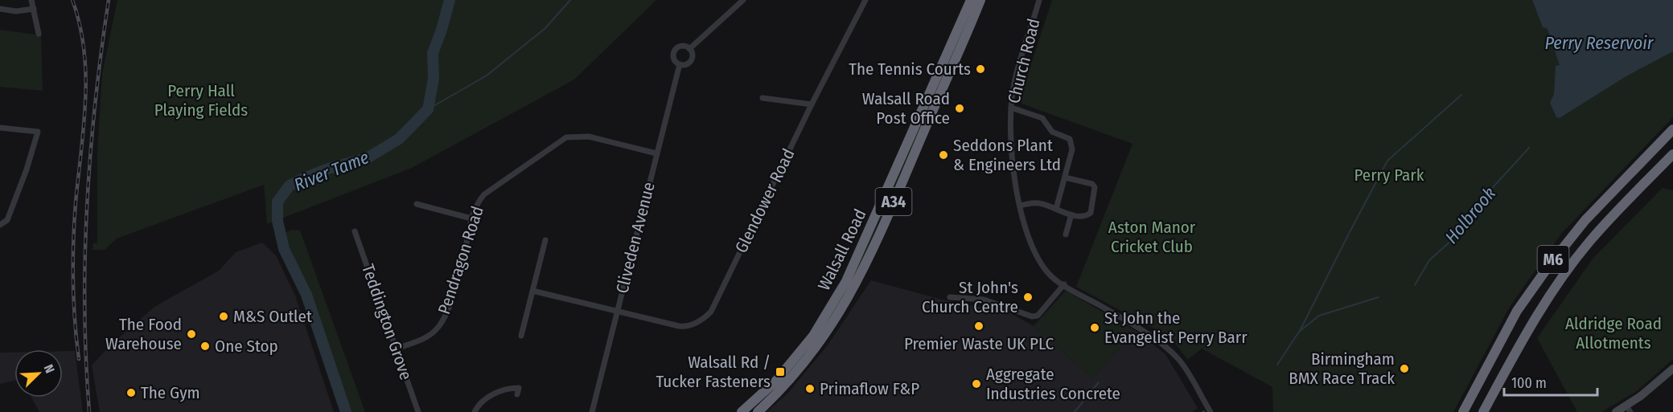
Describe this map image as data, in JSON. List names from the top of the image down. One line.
{"streets":{"highway":["A34","Walsall Road","M6"],"street":["Church Road","Glendower Road","Cliveden Avenue","Pendragon Road","Teddington Grove"]},"crossings":[["Glendower Road","Cliveden Avenue"],["Cliveden Avenue","Pendragon Road"],["Pendragon Road","Teddington Grove"]],"water":["Perry Reservoir","River Tame","Holbrook"],"parks":["Perry Hall Playing Fields","Perry Park","Aston Manor Cricket Club","Aldridge Road Allotments"],"places":{"other":["The Tennis Courts","Walsall Road Post Office","Seddons Plant & Engineers Ltd","St John's Church Centre","M&S Outlet","Premier Waste UK PLC","St John the Evangelist Perry Barr","The Food Warehouse","One Stop","Birmingham BMX Race Track","Aggregate Industries Concrete","Primaflow F&P","The Gym"],"transit":["Walsall Rd / Tucker Fasteners"]},"scale_bar":"100 m","north":"top right"}
